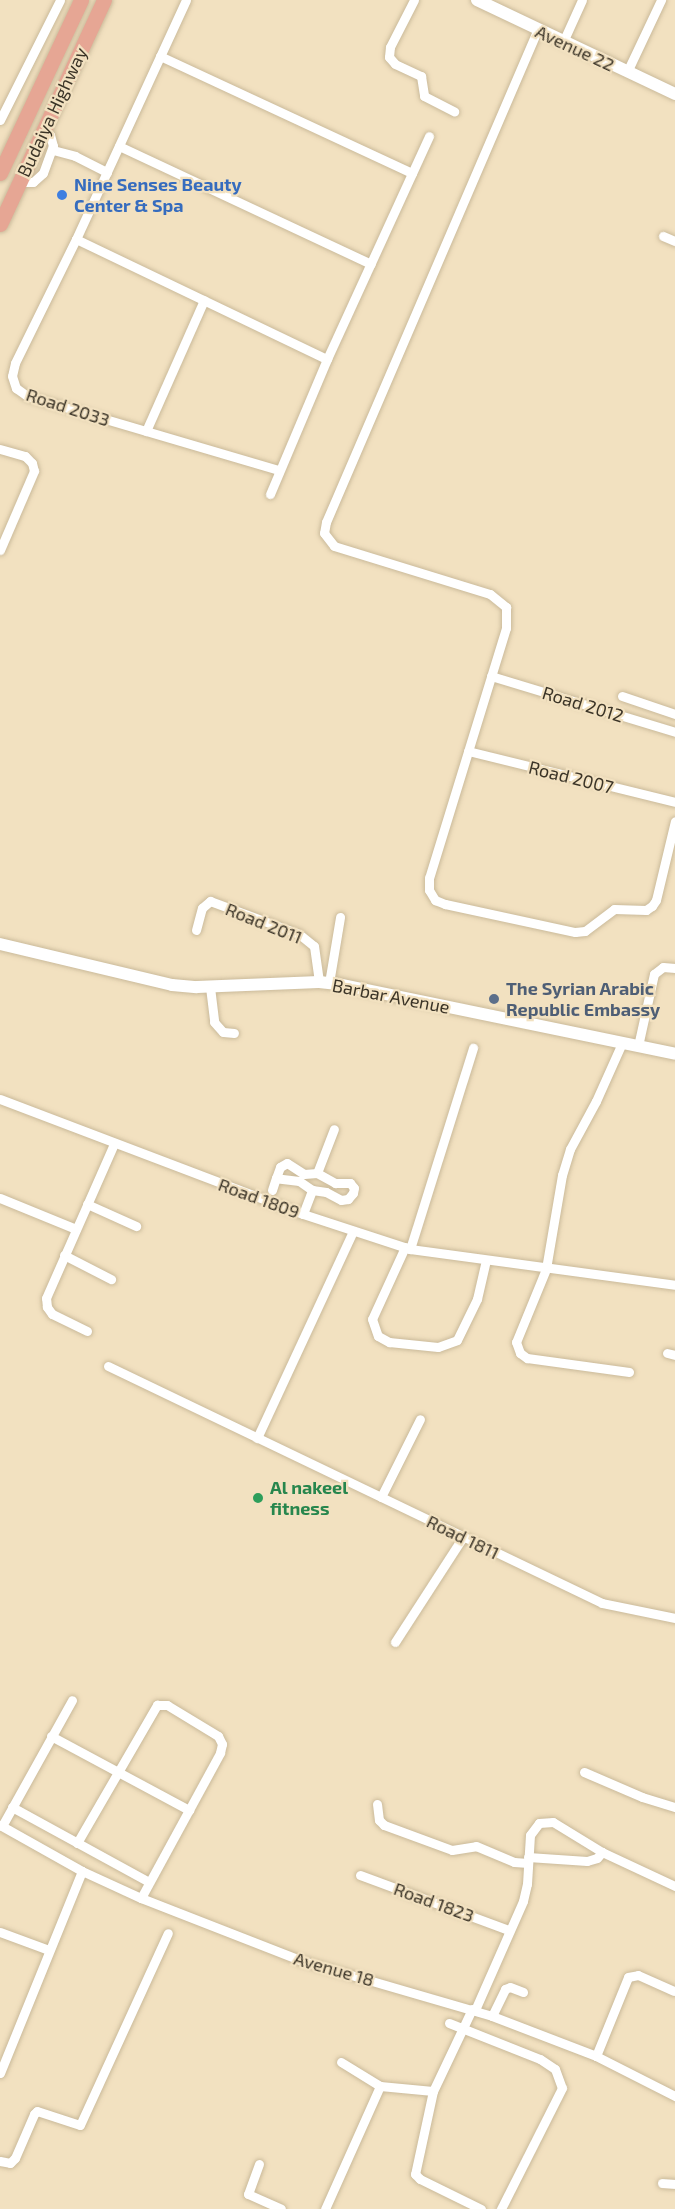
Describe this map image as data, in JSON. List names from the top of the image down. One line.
{"streets":{"main road":["Budaiya Highway"],"street":["Avenue 22","Road 2033","Road 2012","Road 2007","Road 2011","Barbar Avenue","Road 1809","Road 1811","Road 1823","Avenue 18"]},"crossings":[["Road 2011","Barbar Avenue"]],"places":["Nine Senses Beauty Center & Spa","The Syrian Arabic Republic Embassy","Al nakeel fitness"]}
